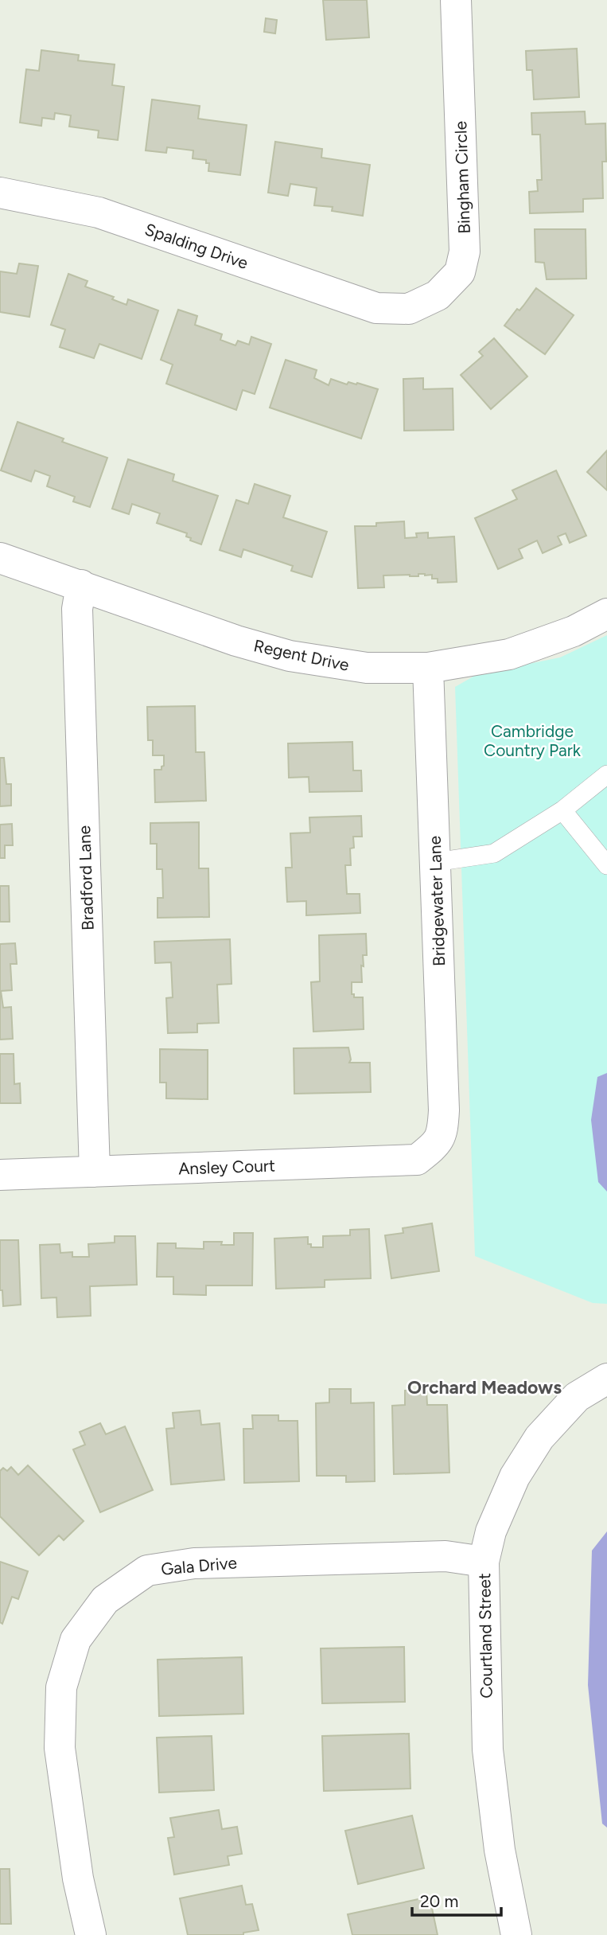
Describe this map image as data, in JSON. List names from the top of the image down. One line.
{"streets":{"street":["Bingham Circle","Spalding Drive","Regent Drive","Bradford Lane","Bridgewater Lane","Ansley Court","Gala Drive","Courtland Street"]},"crossings":[["Bingham Circle","Spalding Drive"],["Regent Drive","Bradford Lane"],["Regent Drive","Bridgewater Lane"],["Bradford Lane","Ansley Court"],["Bridgewater Lane","Ansley Court"],["Gala Drive","Courtland Street"]],"districts":["Orchard Meadows"],"parks":["Cambridge Country Park"],"scale_bar":"20 m"}
